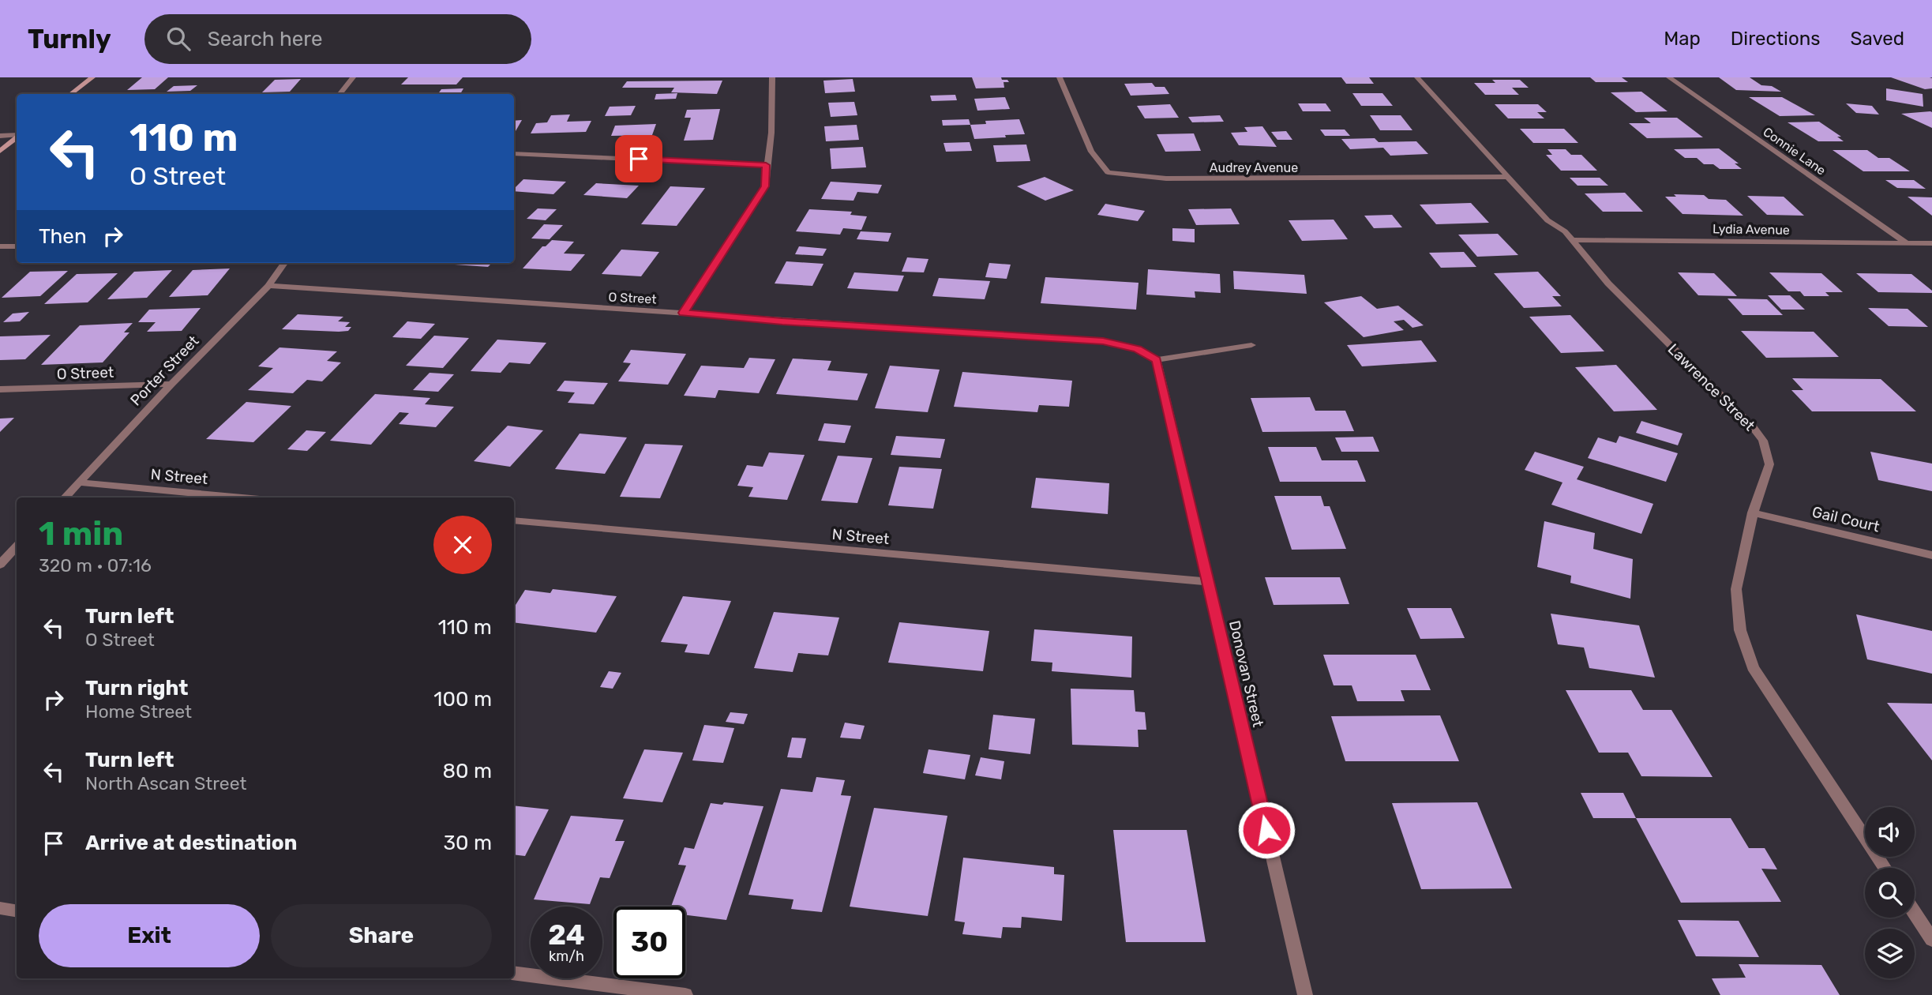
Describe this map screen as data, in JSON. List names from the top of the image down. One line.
{"streets":{"street":["Connie Lane","Audrey Avenue","Lydia Avenue","O Street","Porter Street","Lawrence Street","N Street","Gail Court","Donovan Street"]},"crossings":[["Connie Lane","Lydia Avenue"],["Audrey Avenue","Lawrence Street"],["Lydia Avenue","Lawrence Street"],["O Street","Porter Street"],["O Street","Donovan Street"],["Porter Street","N Street"],["Lawrence Street","Gail Court"],["N Street","Donovan Street"]],"page":{"header":"Turnly","search":"Search here","nav":["Map","Directions","Saved"],"turn":["110 m","O Street"],"then":"Then","heading":["1 min","320 m · 07:16"],"list":[{"name":"Turn left","note":"O Street","value":"110 m"},{"name":"Turn right","note":"Home Street","value":"100 m"},{"name":"Turn left","note":"North Ascan Street","value":"80 m"},{"name":"Arrive at destination","value":"30 m"}],"buttons":["Exit","Share"],"speed":"24 km/h","limit":"30"}}
